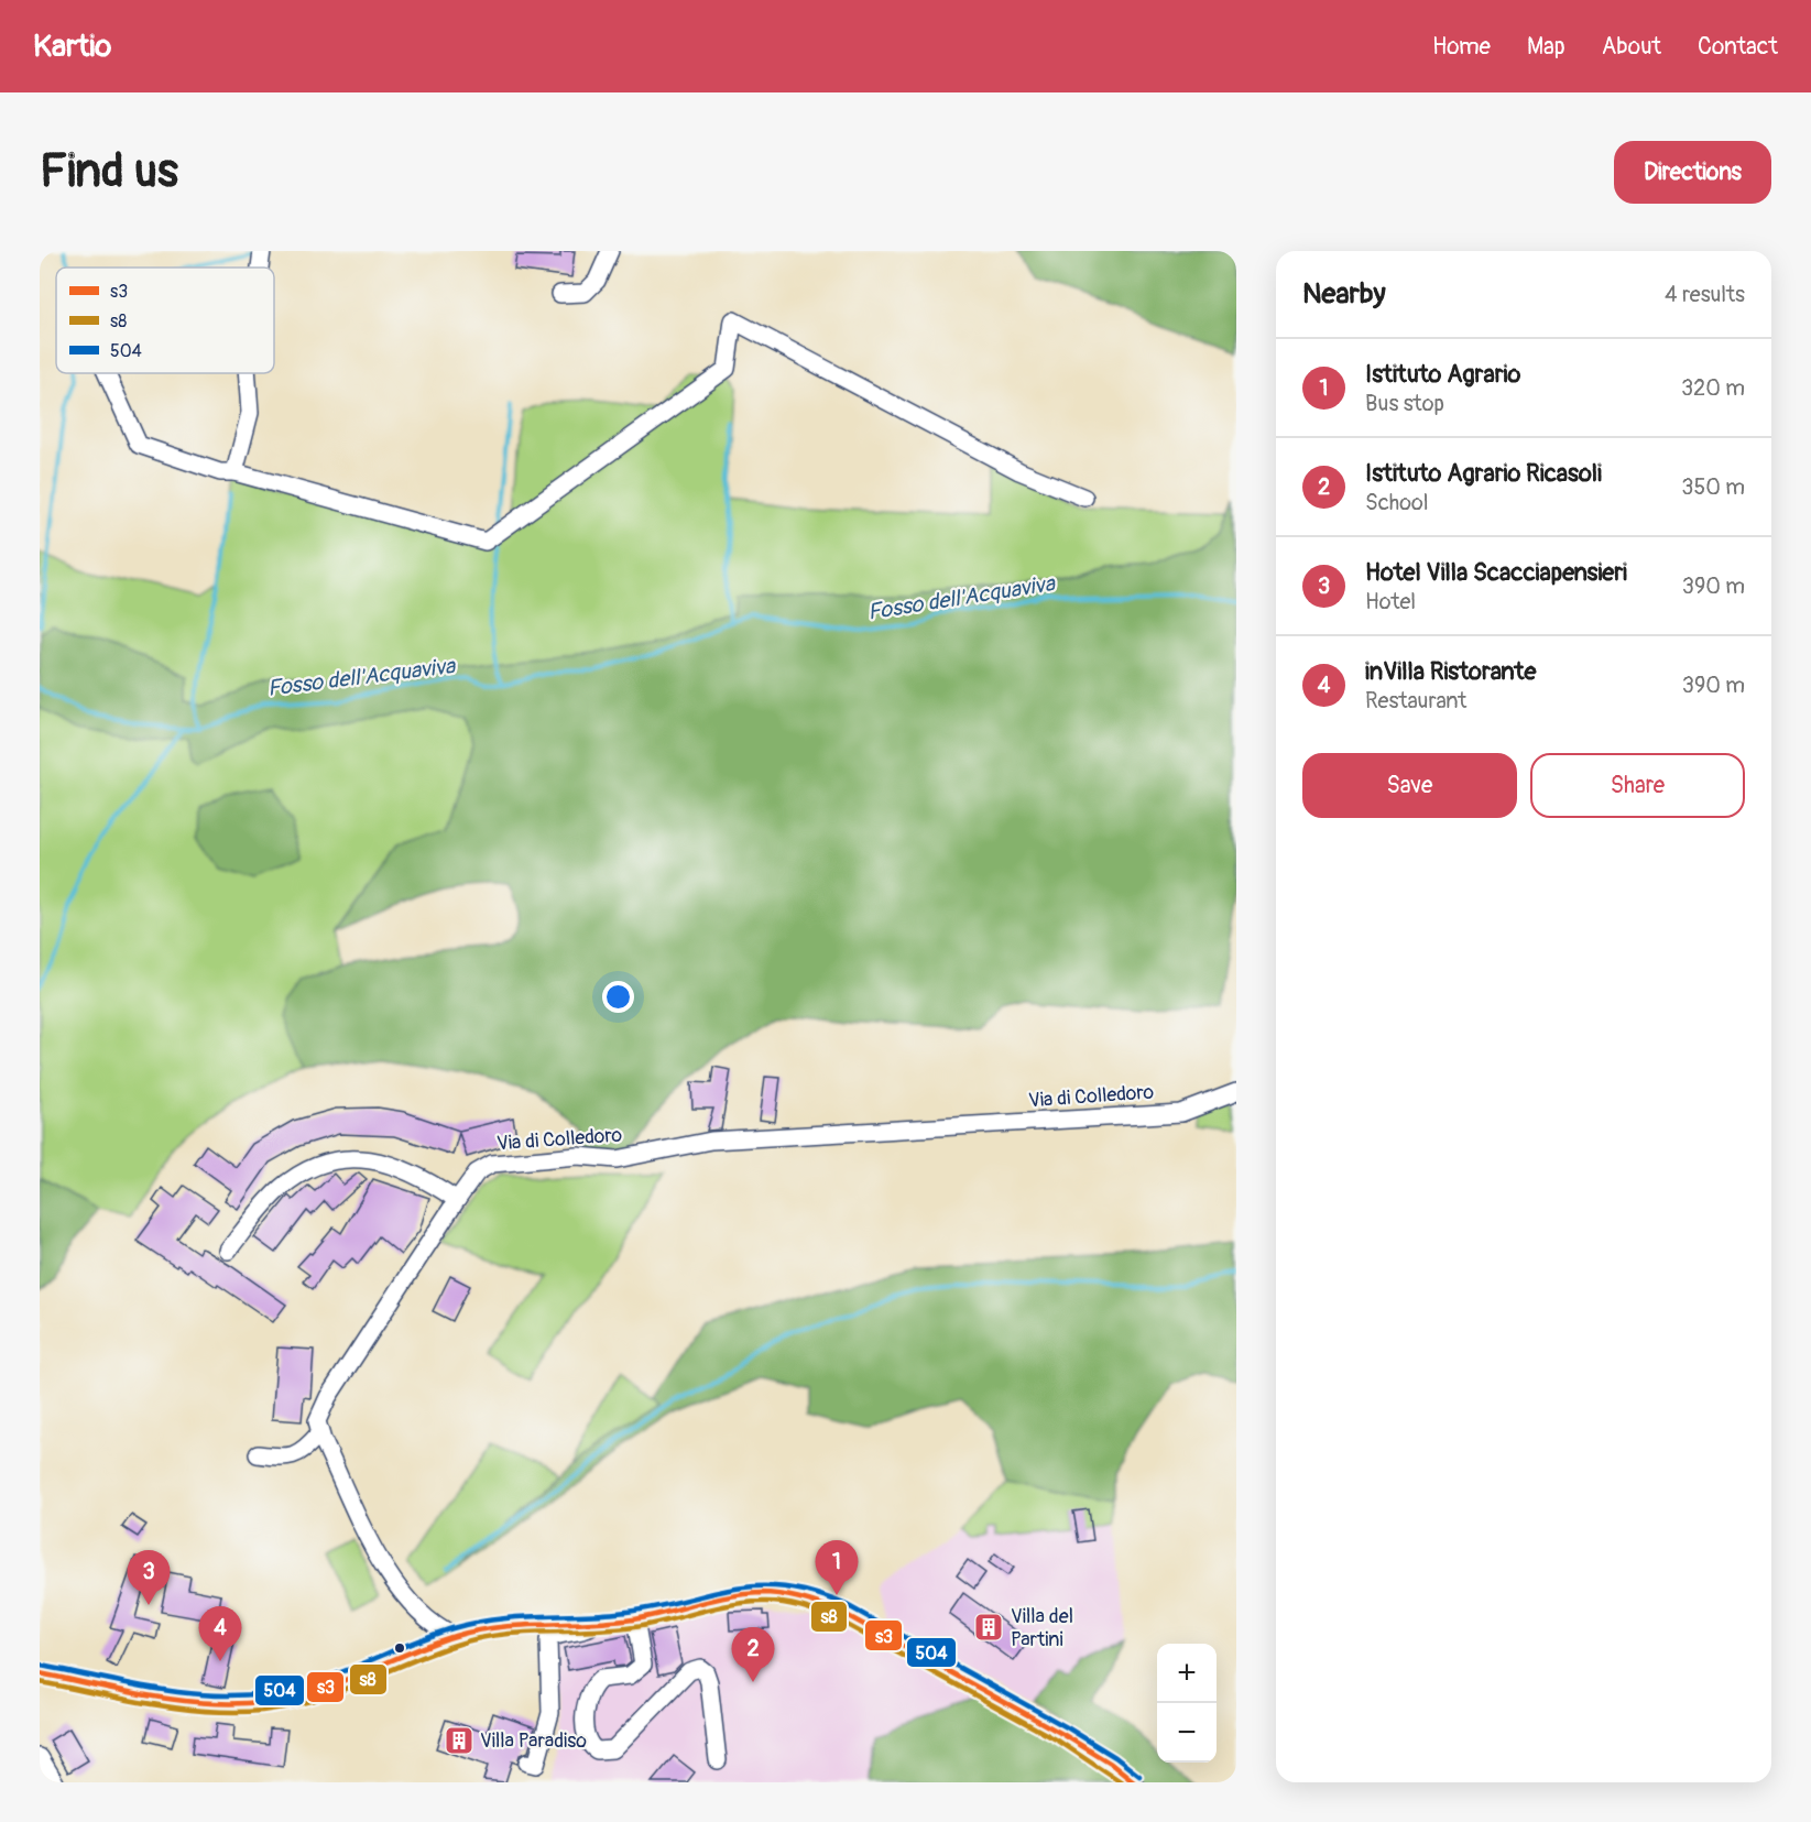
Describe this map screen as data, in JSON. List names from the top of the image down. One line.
{"streets":{"street":["Via di Colledoro"]},"water":["Fosso dell'Acquaviva"],"places":{"building":["Villa del Partini","Villa Paradiso"]},"lines":["transit line 504","transit line s3","transit line s8"],"legend":["s3","s8","504"],"page":{"header":"Kartio","nav":["Home","Map","About","Contact"],"buttons":["Directions",["Save","Share"]],"title":"Find us","heading":["Nearby","4 results"],"list":[{"mark":"1","name":"Istituto Agrario","note":"Bus stop","value":"320 m"},{"mark":"2","name":"Istituto Agrario Ricasoli","note":"School","value":"350 m"},{"mark":"3","name":"Hotel Villa Scacciapensieri","note":"Hotel","value":"390 m"},{"mark":"4","name":"inVilla Ristorante","note":"Restaurant","value":"390 m"}],"pins":["1","3","4","2"],"map_buttons":["+","−"]}}
